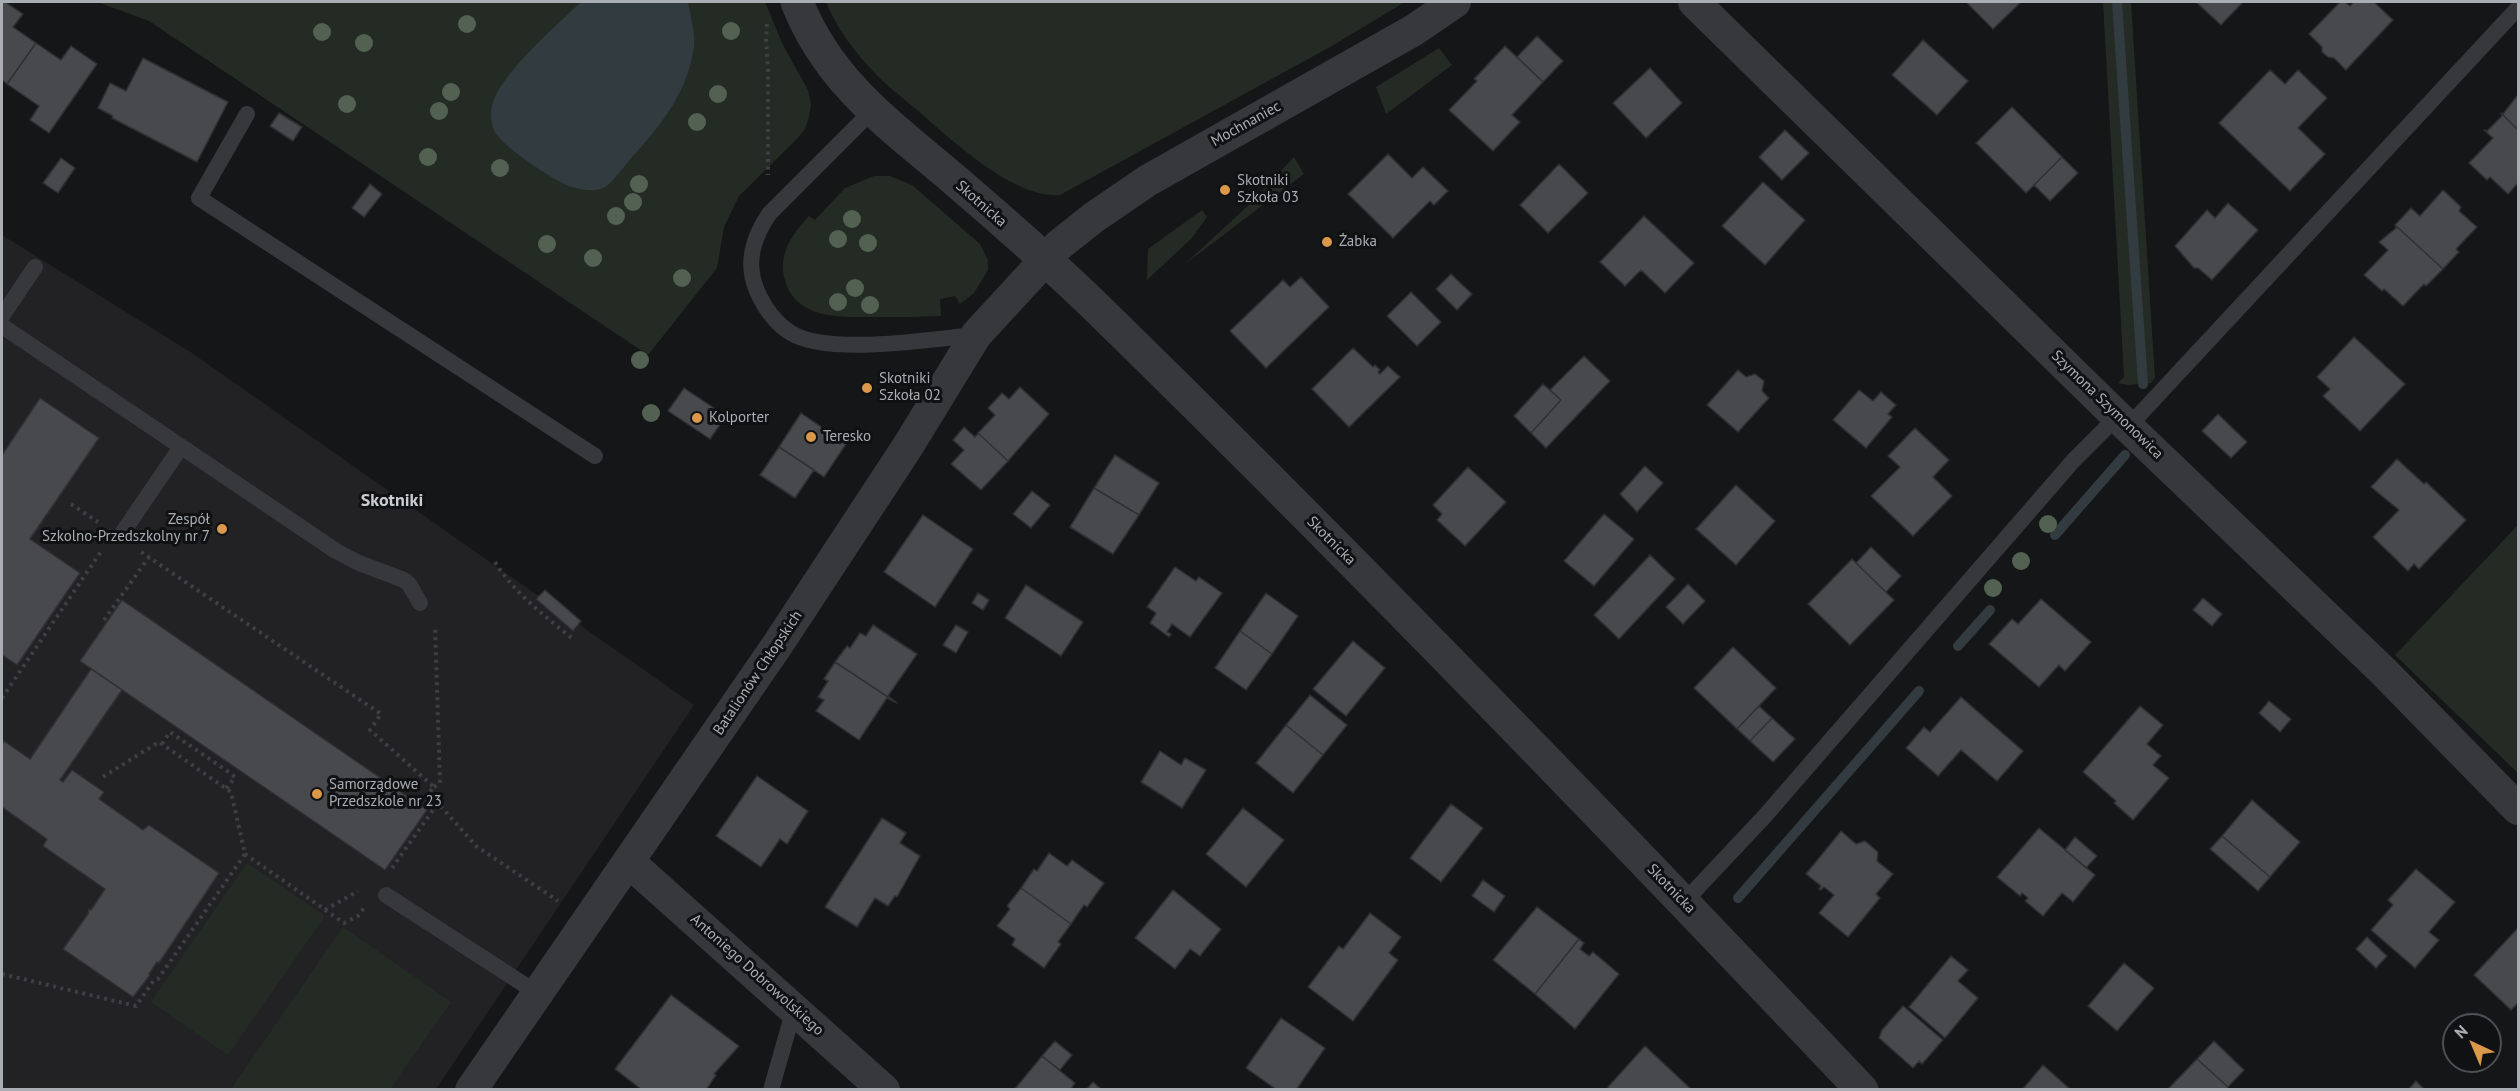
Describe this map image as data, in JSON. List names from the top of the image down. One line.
{"streets":{"street":["Mochnaniec","Skotnicka","Szymona Szymonowica","Batalionów Chłopskich","Antoniego Dobrowolskiego"]},"crossings":[["Mochnaniec","Skotnicka"],["Mochnaniec","Batalionów Chłopskich"],["Skotnicka","Batalionów Chłopskich"],["Batalionów Chłopskich","Antoniego Dobrowolskiego"]],"districts":["Skotniki"],"places":["Skotniki Szkoła 03","Żabka","Skotniki Szkoła 02","Kolporter","Teresko","Zespół Szkolno-Przedszkolny nr 7","Samorządowe Przedszkole nr 23"],"north":"top left"}
